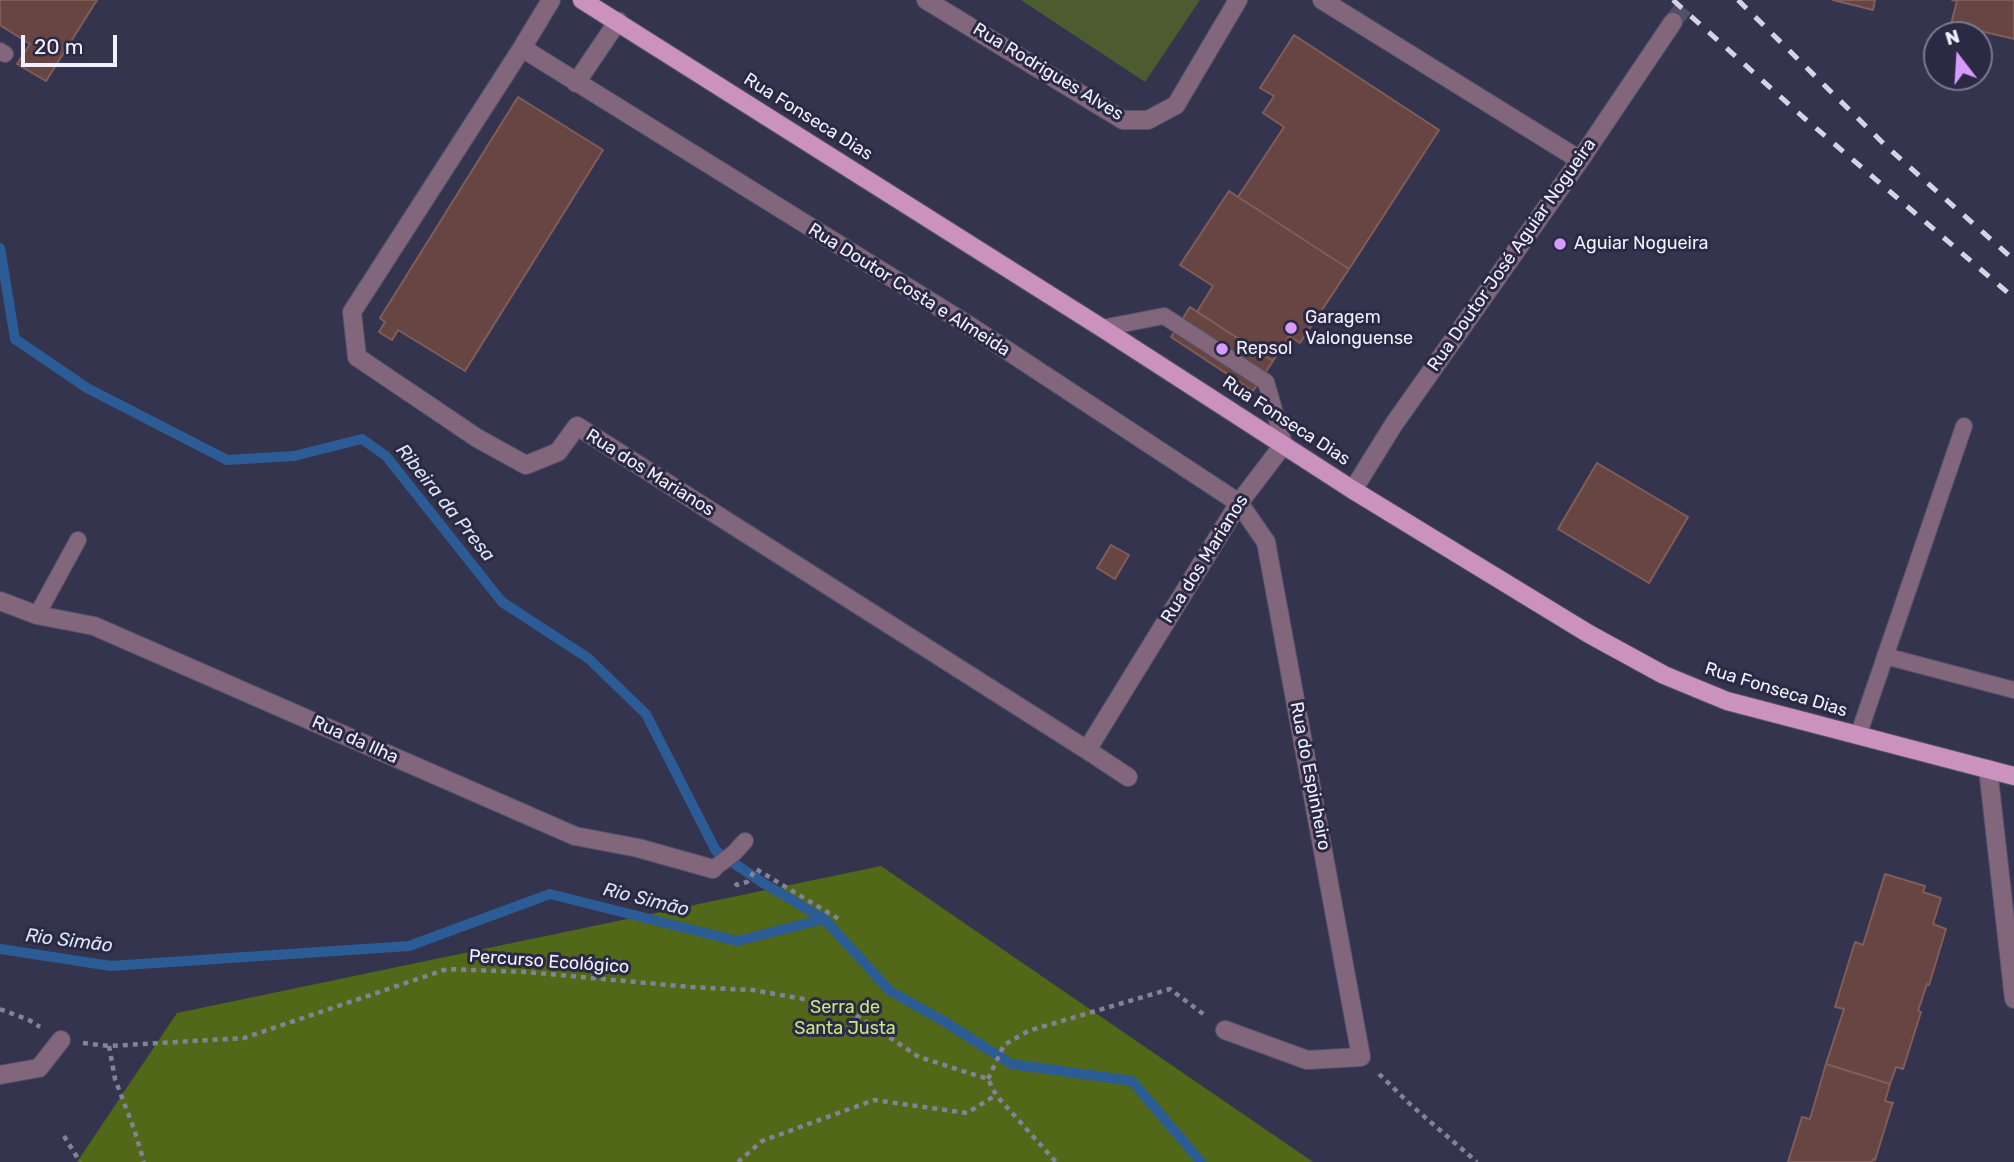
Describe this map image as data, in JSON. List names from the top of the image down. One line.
{"streets":{"main road":["Rua Fonseca Dias"],"street":["Rua Rodrigues Alves","Rua Doutor José Aguiar Nogueira","Rua Doutor Costa e Almeida","Rua dos Marianos","Rua da Ilha","Rua do Espinheiro"],"path":["Percurso Ecológico"]},"crossings":[["Rua Fonseca Dias","Rua Doutor José Aguiar Nogueira"],["Rua Fonseca Dias","Rua dos Marianos"],["Rua Doutor Costa e Almeida","Rua dos Marianos"],["Rua Doutor Costa e Almeida","Rua do Espinheiro"],["Rua dos Marianos","Rua do Espinheiro"]],"water":["Ribeira da Presa","Rio Simão"],"parks":["Serra de Santa Justa"],"places":["Aguiar Nogueira","Garagem Valonguense","Repsol"],"scale_bar":"20 m","north":"top"}
